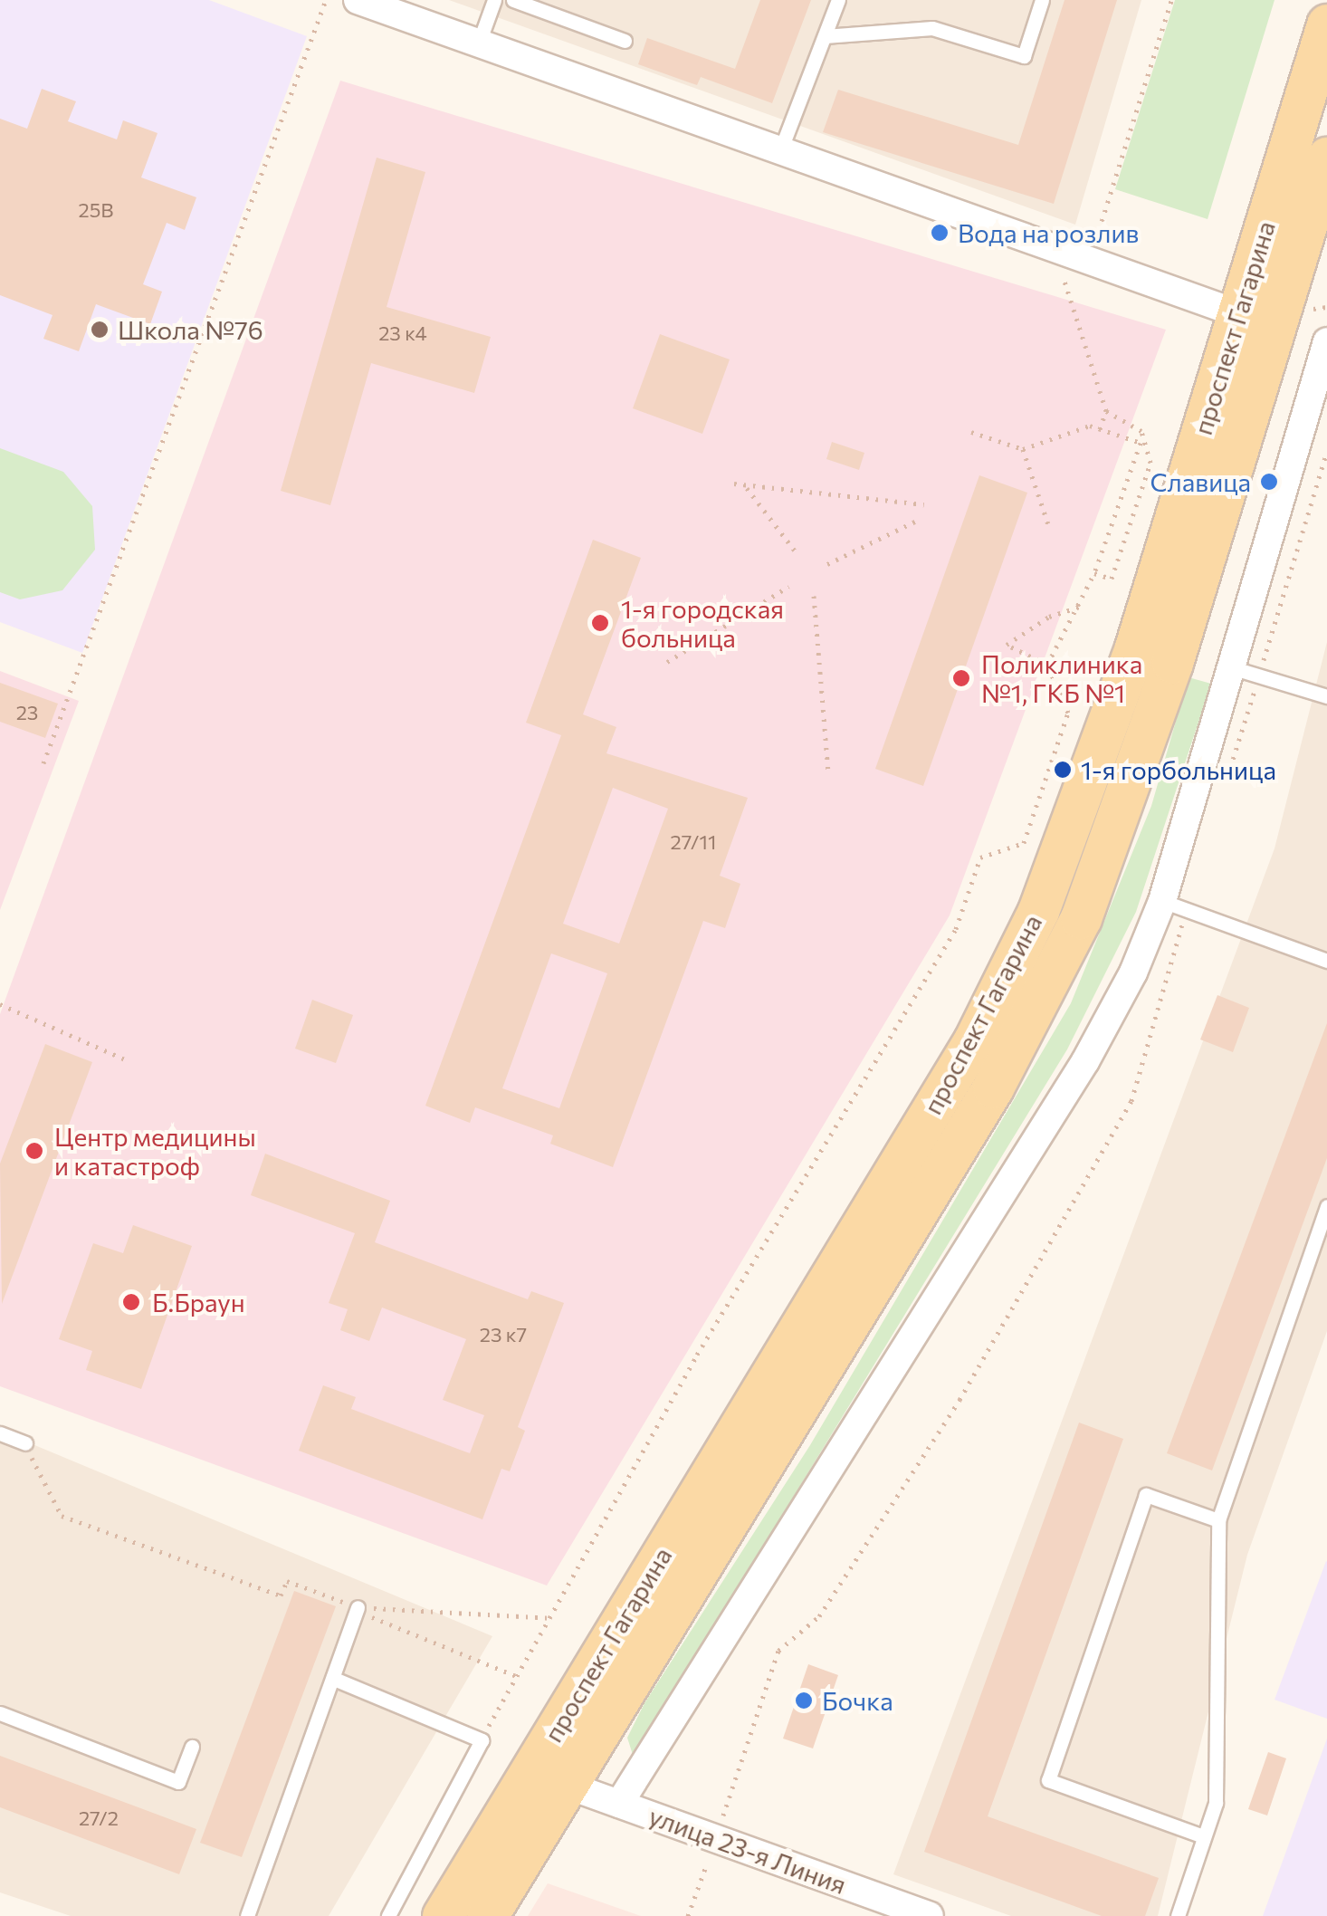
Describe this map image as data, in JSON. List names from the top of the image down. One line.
{"streets":{"main road":["проспект Гагарина"],"street":["улица 23-я Линия"]},"crossings":[["проспект Гагарина","улица 23-я Линия"]],"places":["Вода на розлив","Школа №76","Славица","1-я городская больница","Поликлиника №1, ГКБ №1","1-я горбольница","Центр медицины и катастроф","Б.Браун","Бочка"],"house_numbers":["25В","23 к4","23","27/11","23 к7","27/2"]}
